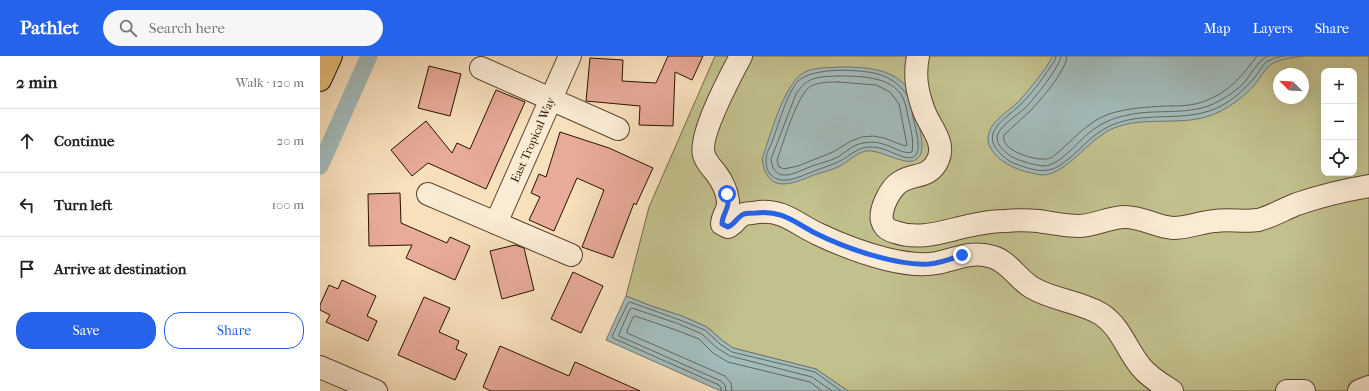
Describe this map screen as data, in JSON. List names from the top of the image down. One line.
{"streets":{"street":["East Tropical Way"]},"north":"top left","page":{"header":"Pathlet","search":"Search here","nav":["Map","Layers","Share"],"heading":["2 min","Walk · 120 m"],"map_buttons":["+","−"],"list":[["Continue","20 m"],["Turn left","100 m"],"Arrive at destination"],"buttons":["Save","Share"]}}
